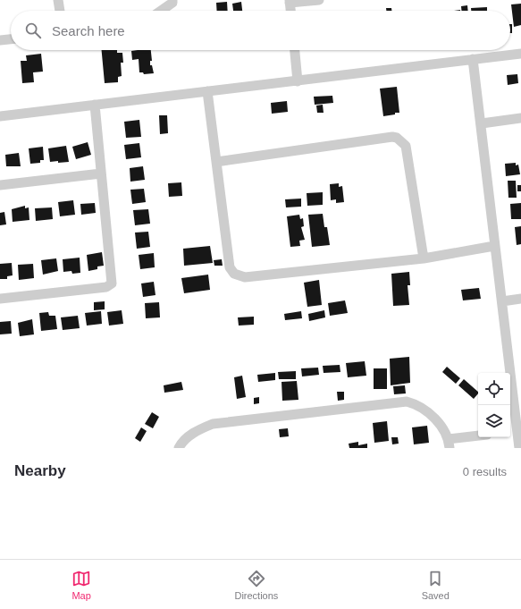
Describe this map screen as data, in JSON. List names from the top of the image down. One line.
{"page":{"search":"Search here","heading":["Nearby","0 results"],"nav":["Map","Directions","Saved"]}}
